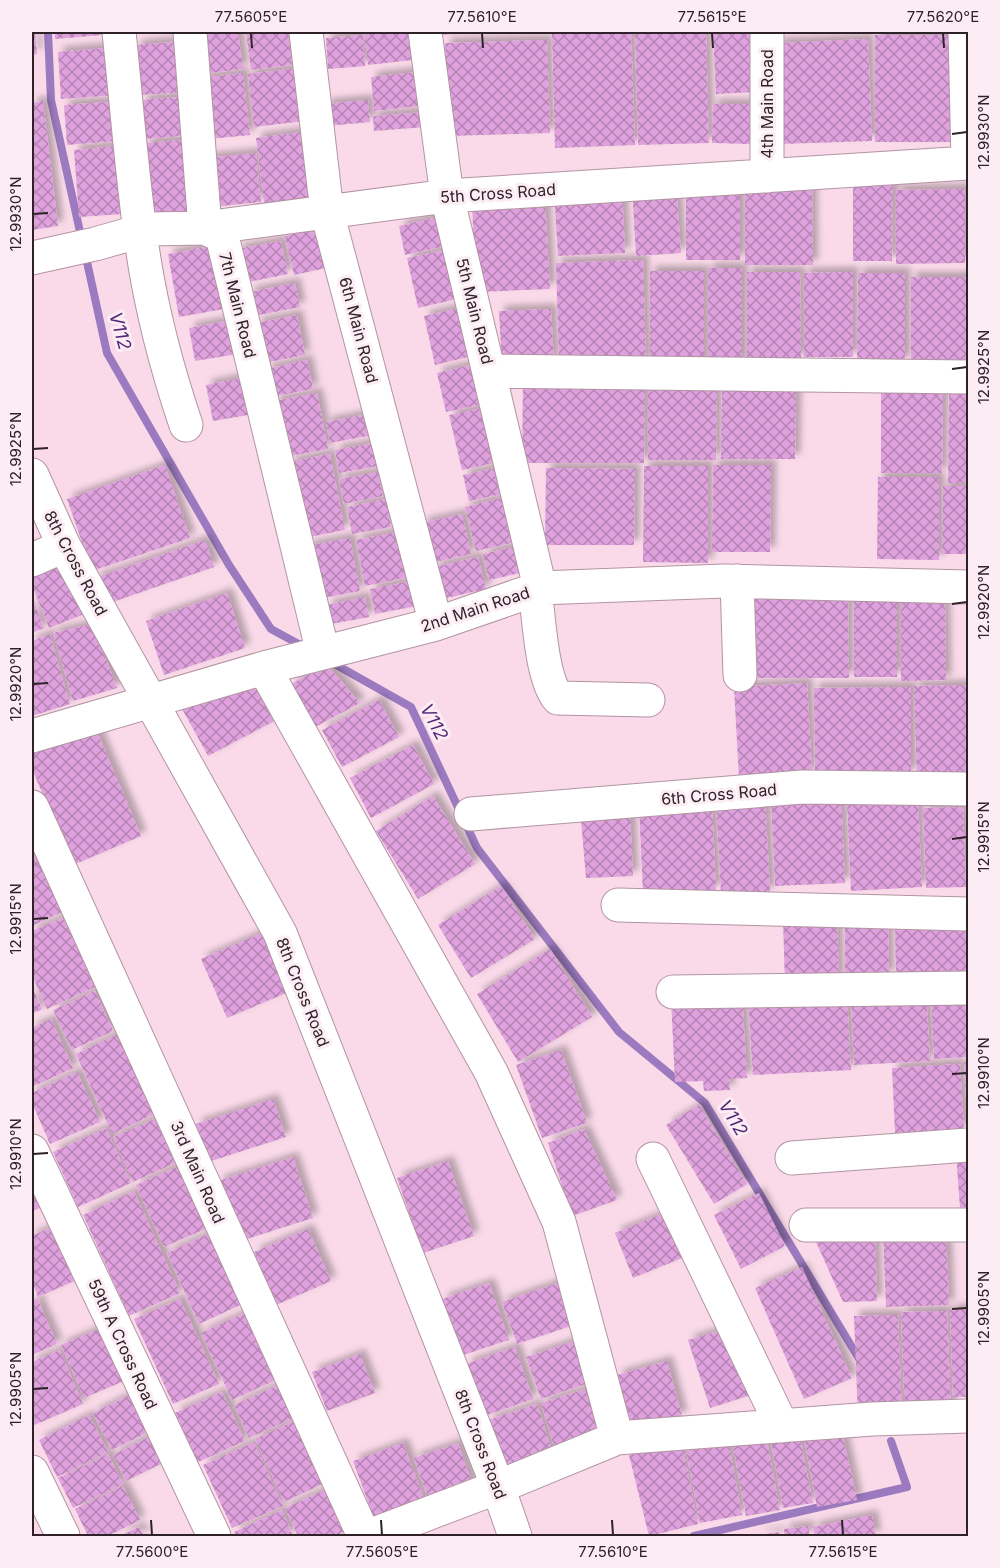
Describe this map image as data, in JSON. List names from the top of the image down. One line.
{"streets":{"street":["4th Main Road","5th Cross Road","7th Main Road","5th Main Road","6th Main Road","8th Cross Road","2nd Main Road","6th Cross Road","3rd Main Road","59th A Cross Road"]},"crossings":[["4th Main Road","5th Cross Road"],["5th Cross Road","7th Main Road"],["5th Cross Road","5th Main Road"],["5th Cross Road","6th Main Road"],["7th Main Road","2nd Main Road"],["5th Main Road","2nd Main Road"],["6th Main Road","2nd Main Road"],["8th Cross Road","2nd Main Road"]],"water":["V112"],"coordinates":["77.5605°E","77.5610°E","77.5615°E","77.5620°E","12.9930°N","12.9925°N","12.9920°N","12.9915°N","12.9910°N","12.9905°N","77.5600°E"]}
